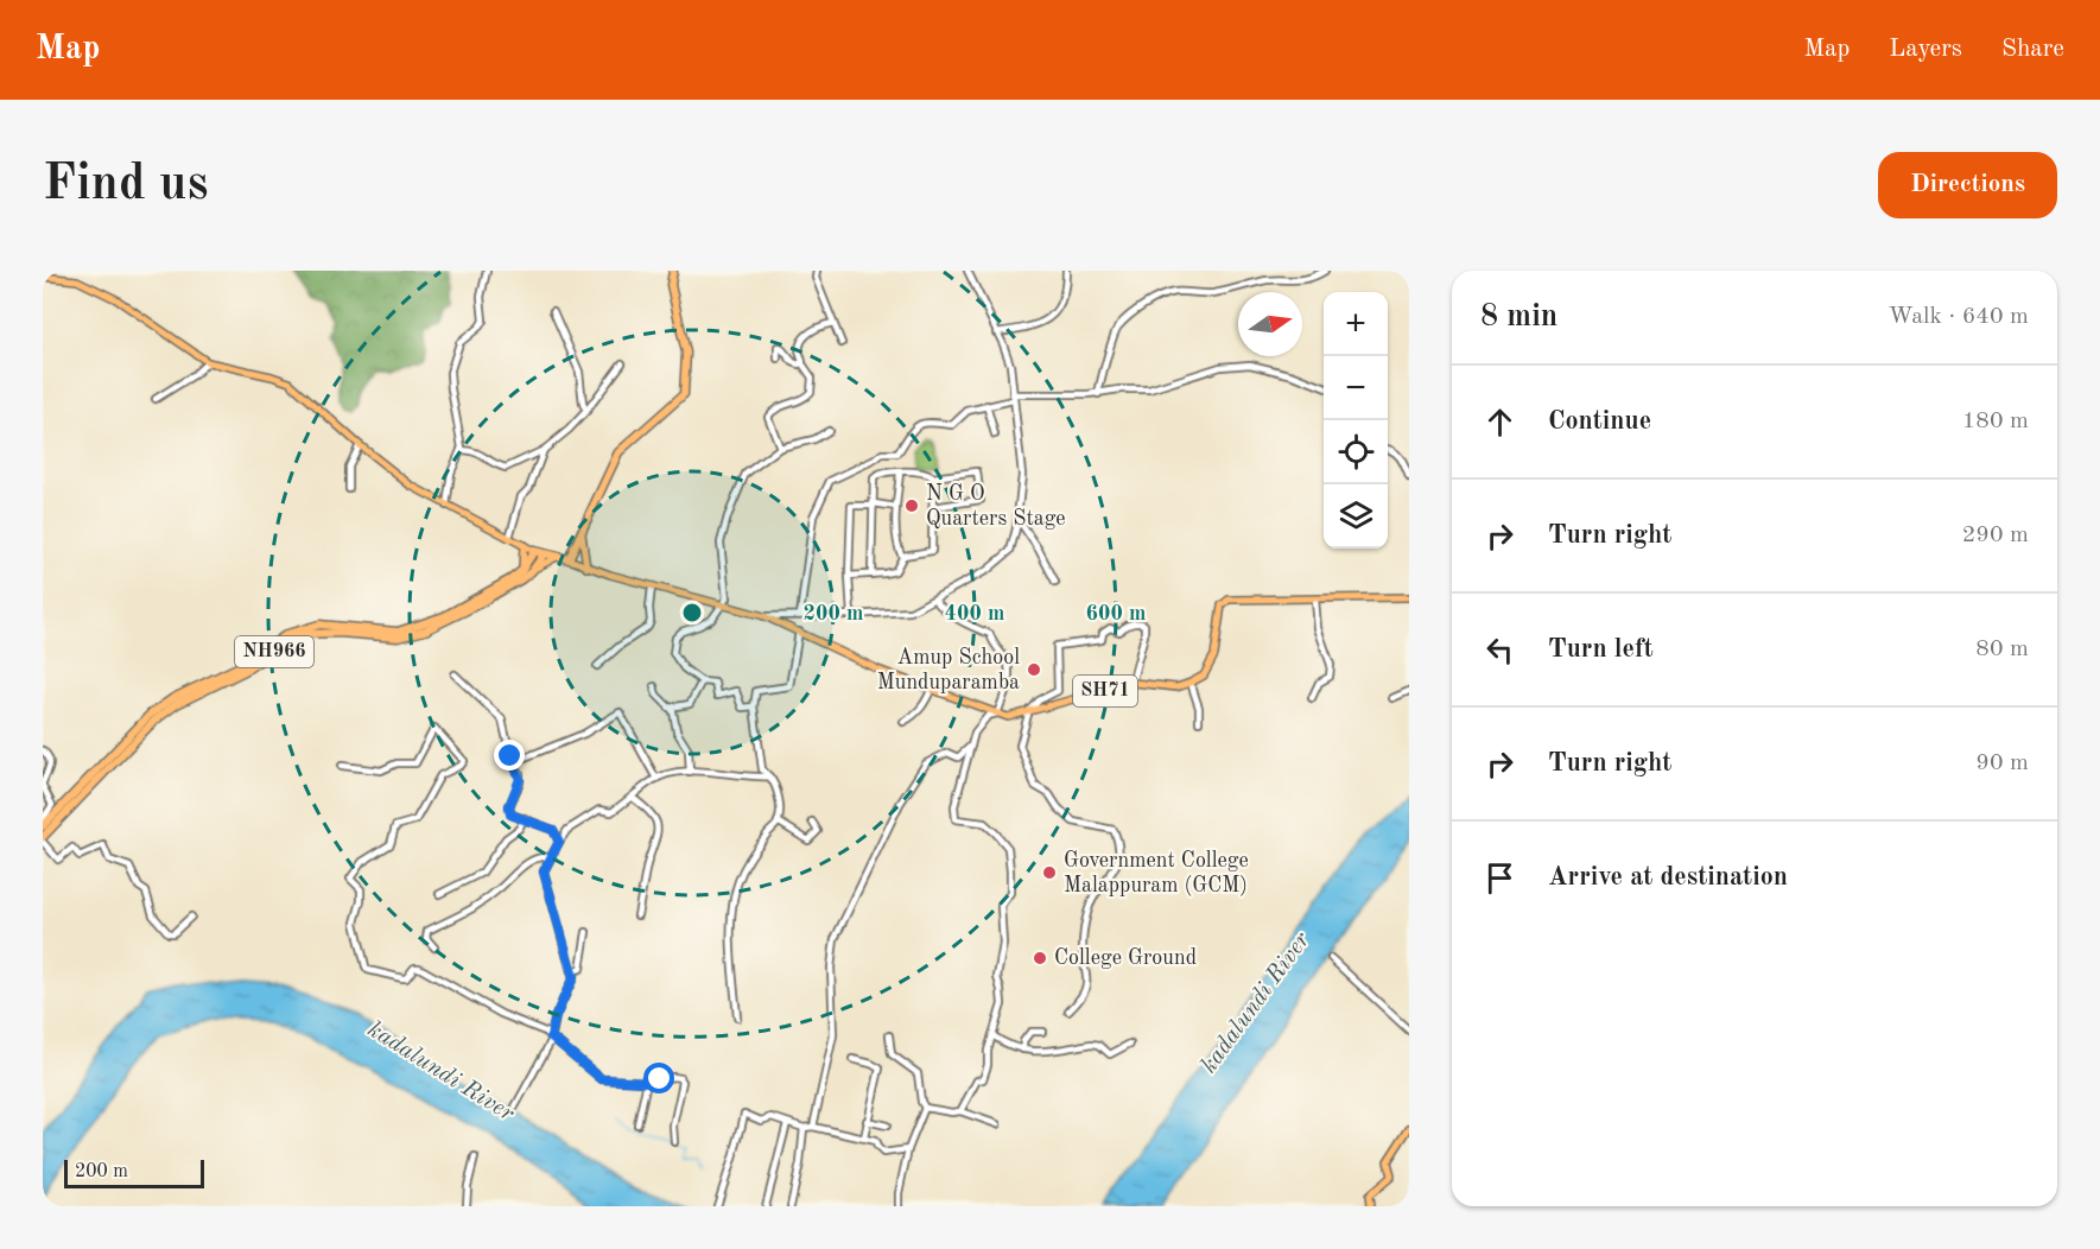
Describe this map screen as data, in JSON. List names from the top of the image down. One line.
{"streets":{"highway":["NH966"],"main road":["SH71"]},"water":["kadalundi River"],"places":["N G O Quarters Stage","Amup School Munduparamba","Government College Malappuram (GCM)","College Ground"],"scale_bar":"200 m","north":"right","page":{"header":"Map","nav":["Map","Layers","Share"],"buttons":"Directions","title":"Find us","heading":["8 min","Walk · 640 m"],"map_buttons":["+","−"],"list":[["Continue","180 m"],["Turn right","290 m"],["Turn left","80 m"],["Turn right","90 m"],"Arrive at destination"],"scale":"200 m"},"rings":["200 m","400 m","600 m"]}
